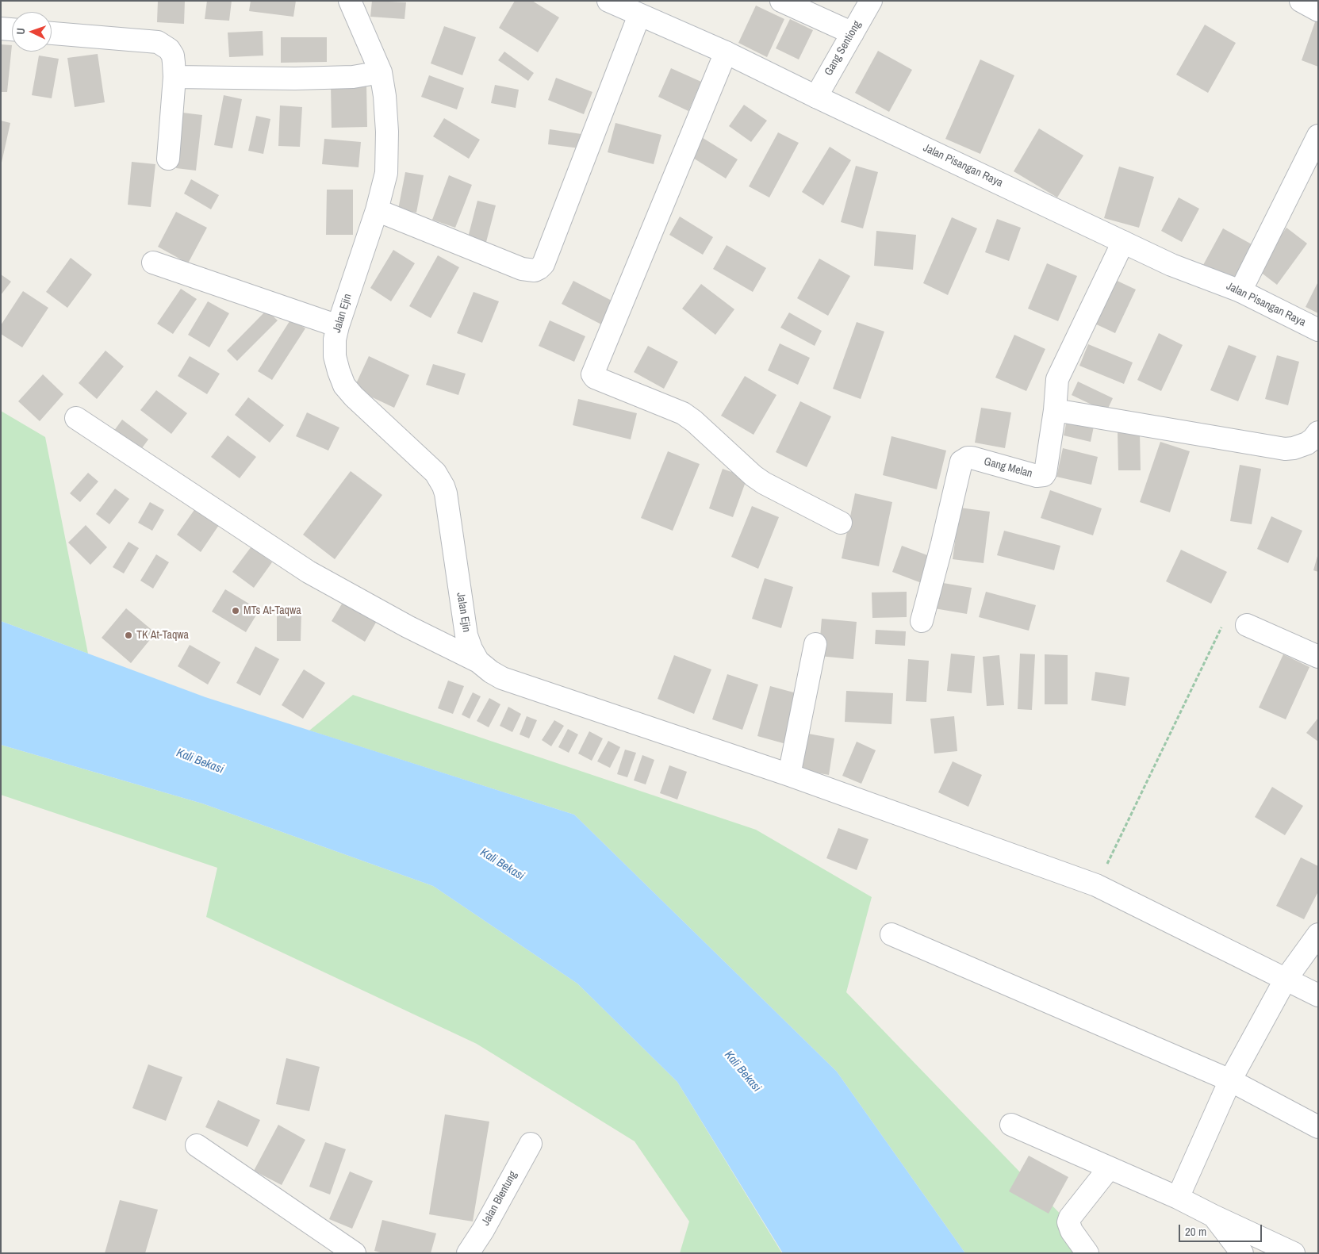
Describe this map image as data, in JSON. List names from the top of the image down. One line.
{"streets":{"street":["Gang Sentiong","Jalan Pisangan Raya","Jalan Ejin","Gang Melan","Jalan Blentung"]},"crossings":[["Gang Sentiong","Jalan Pisangan Raya"],["Jalan Pisangan Raya","Gang Melan"]],"water":["Kali Bekasi"],"places":["MTs At-Taqwa","TK At-Taqwa"],"scale_bar":"20 m","north":"left"}
